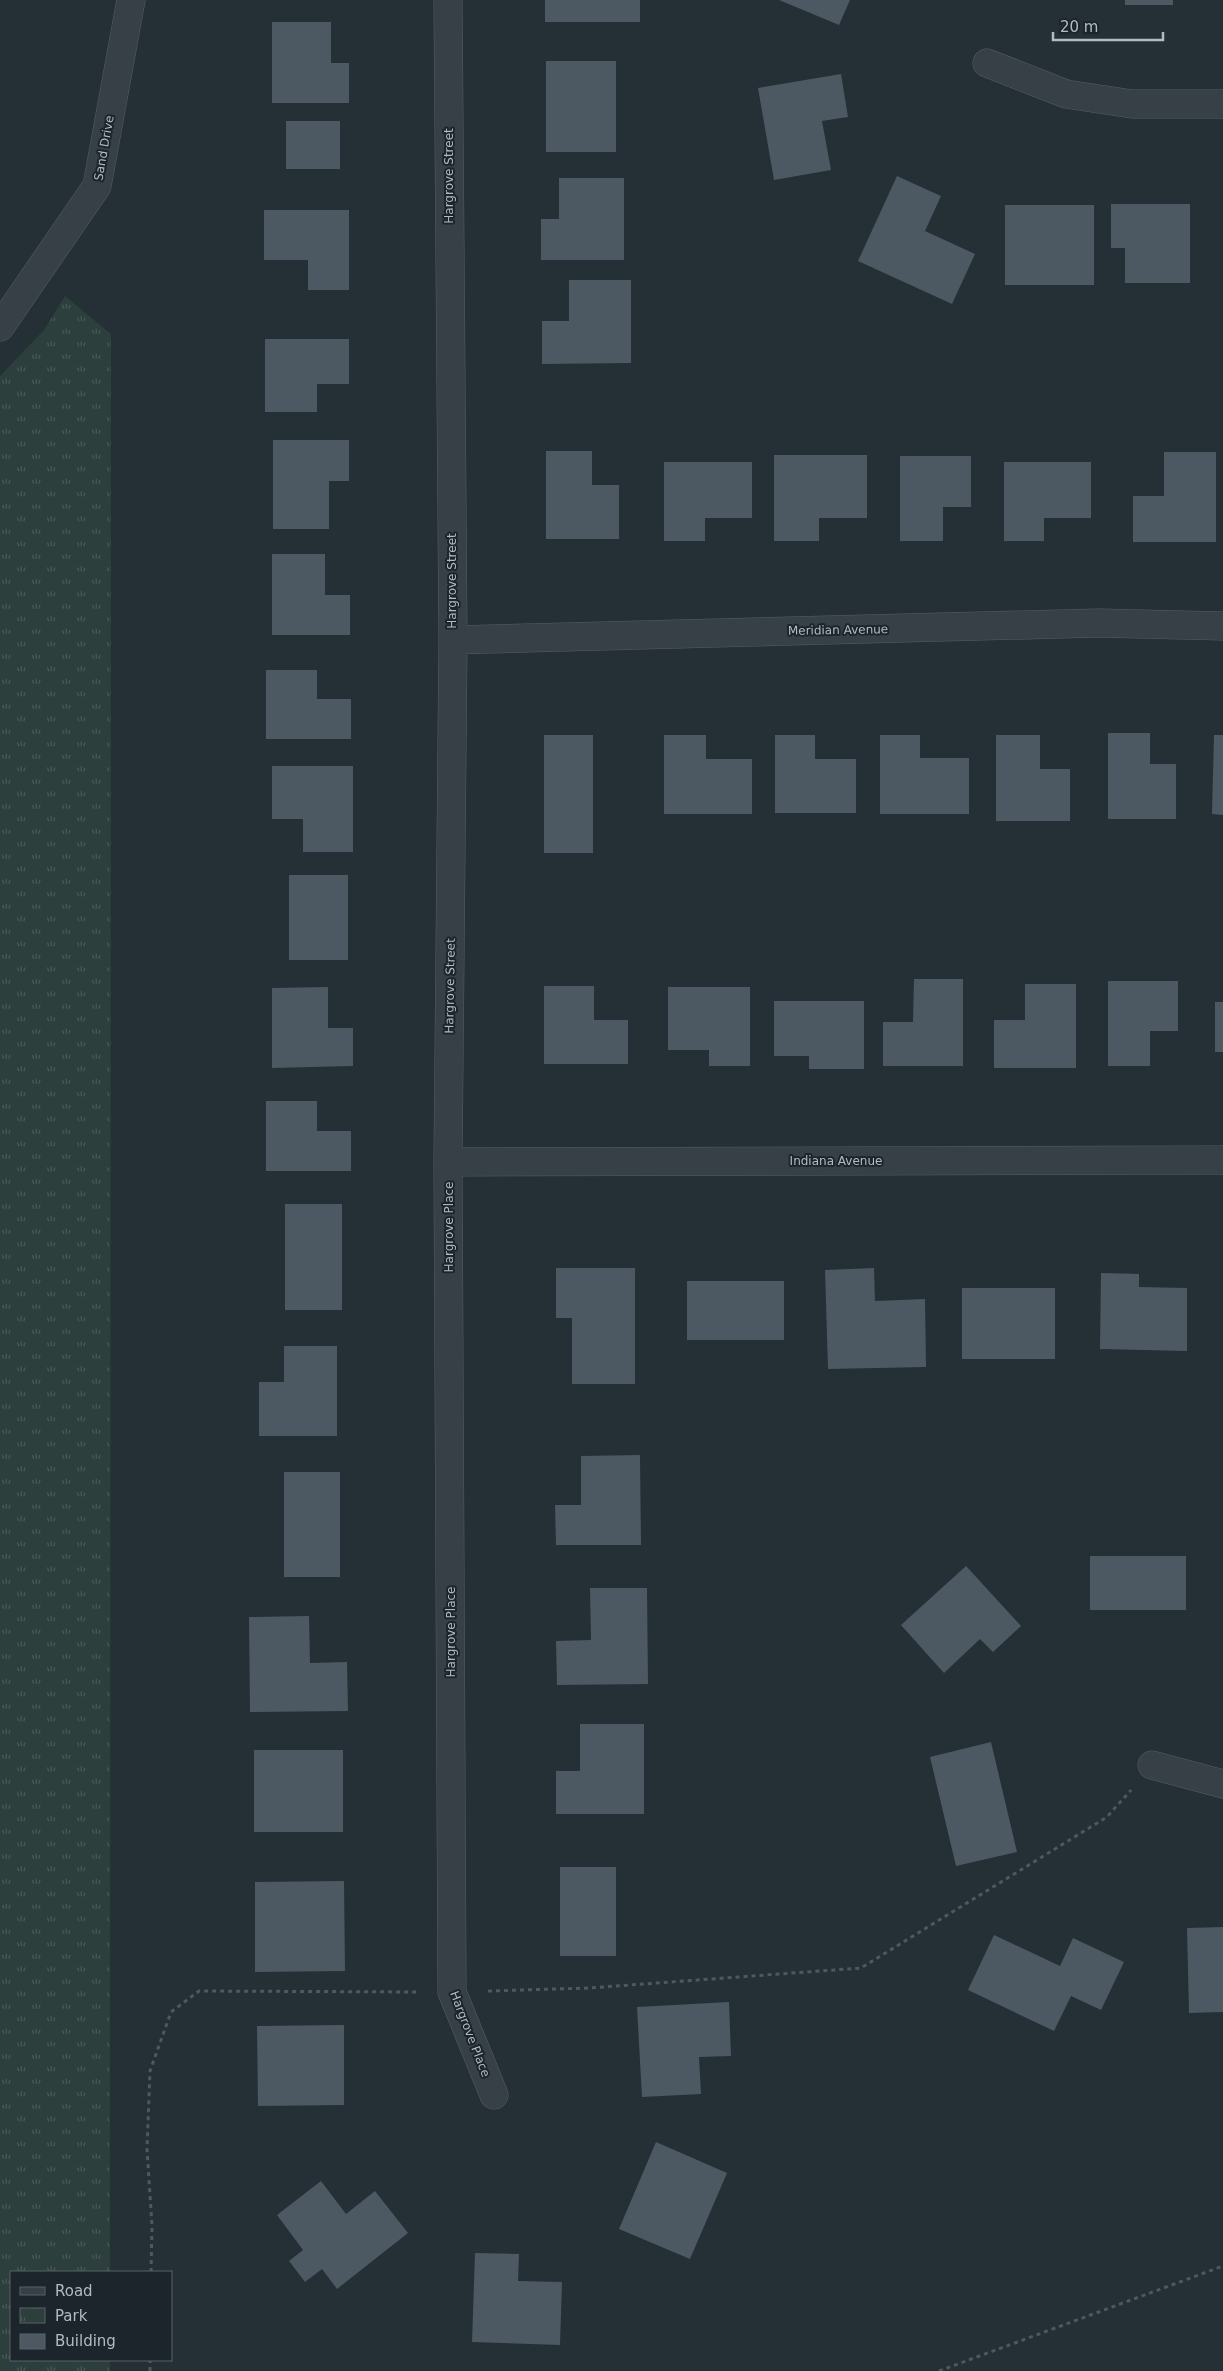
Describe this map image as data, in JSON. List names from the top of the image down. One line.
{"streets":{"street":["Sand Drive","Hargrove Street","Meridian Avenue","Indiana Avenue","Hargrove Place"]},"crossings":[["Hargrove Street","Meridian Avenue"],["Hargrove Street","Indiana Avenue"],["Hargrove Street","Hargrove Place"],["Indiana Avenue","Hargrove Place"]],"legend":["Road","Park","Building"],"scale_bar":"20 m"}
